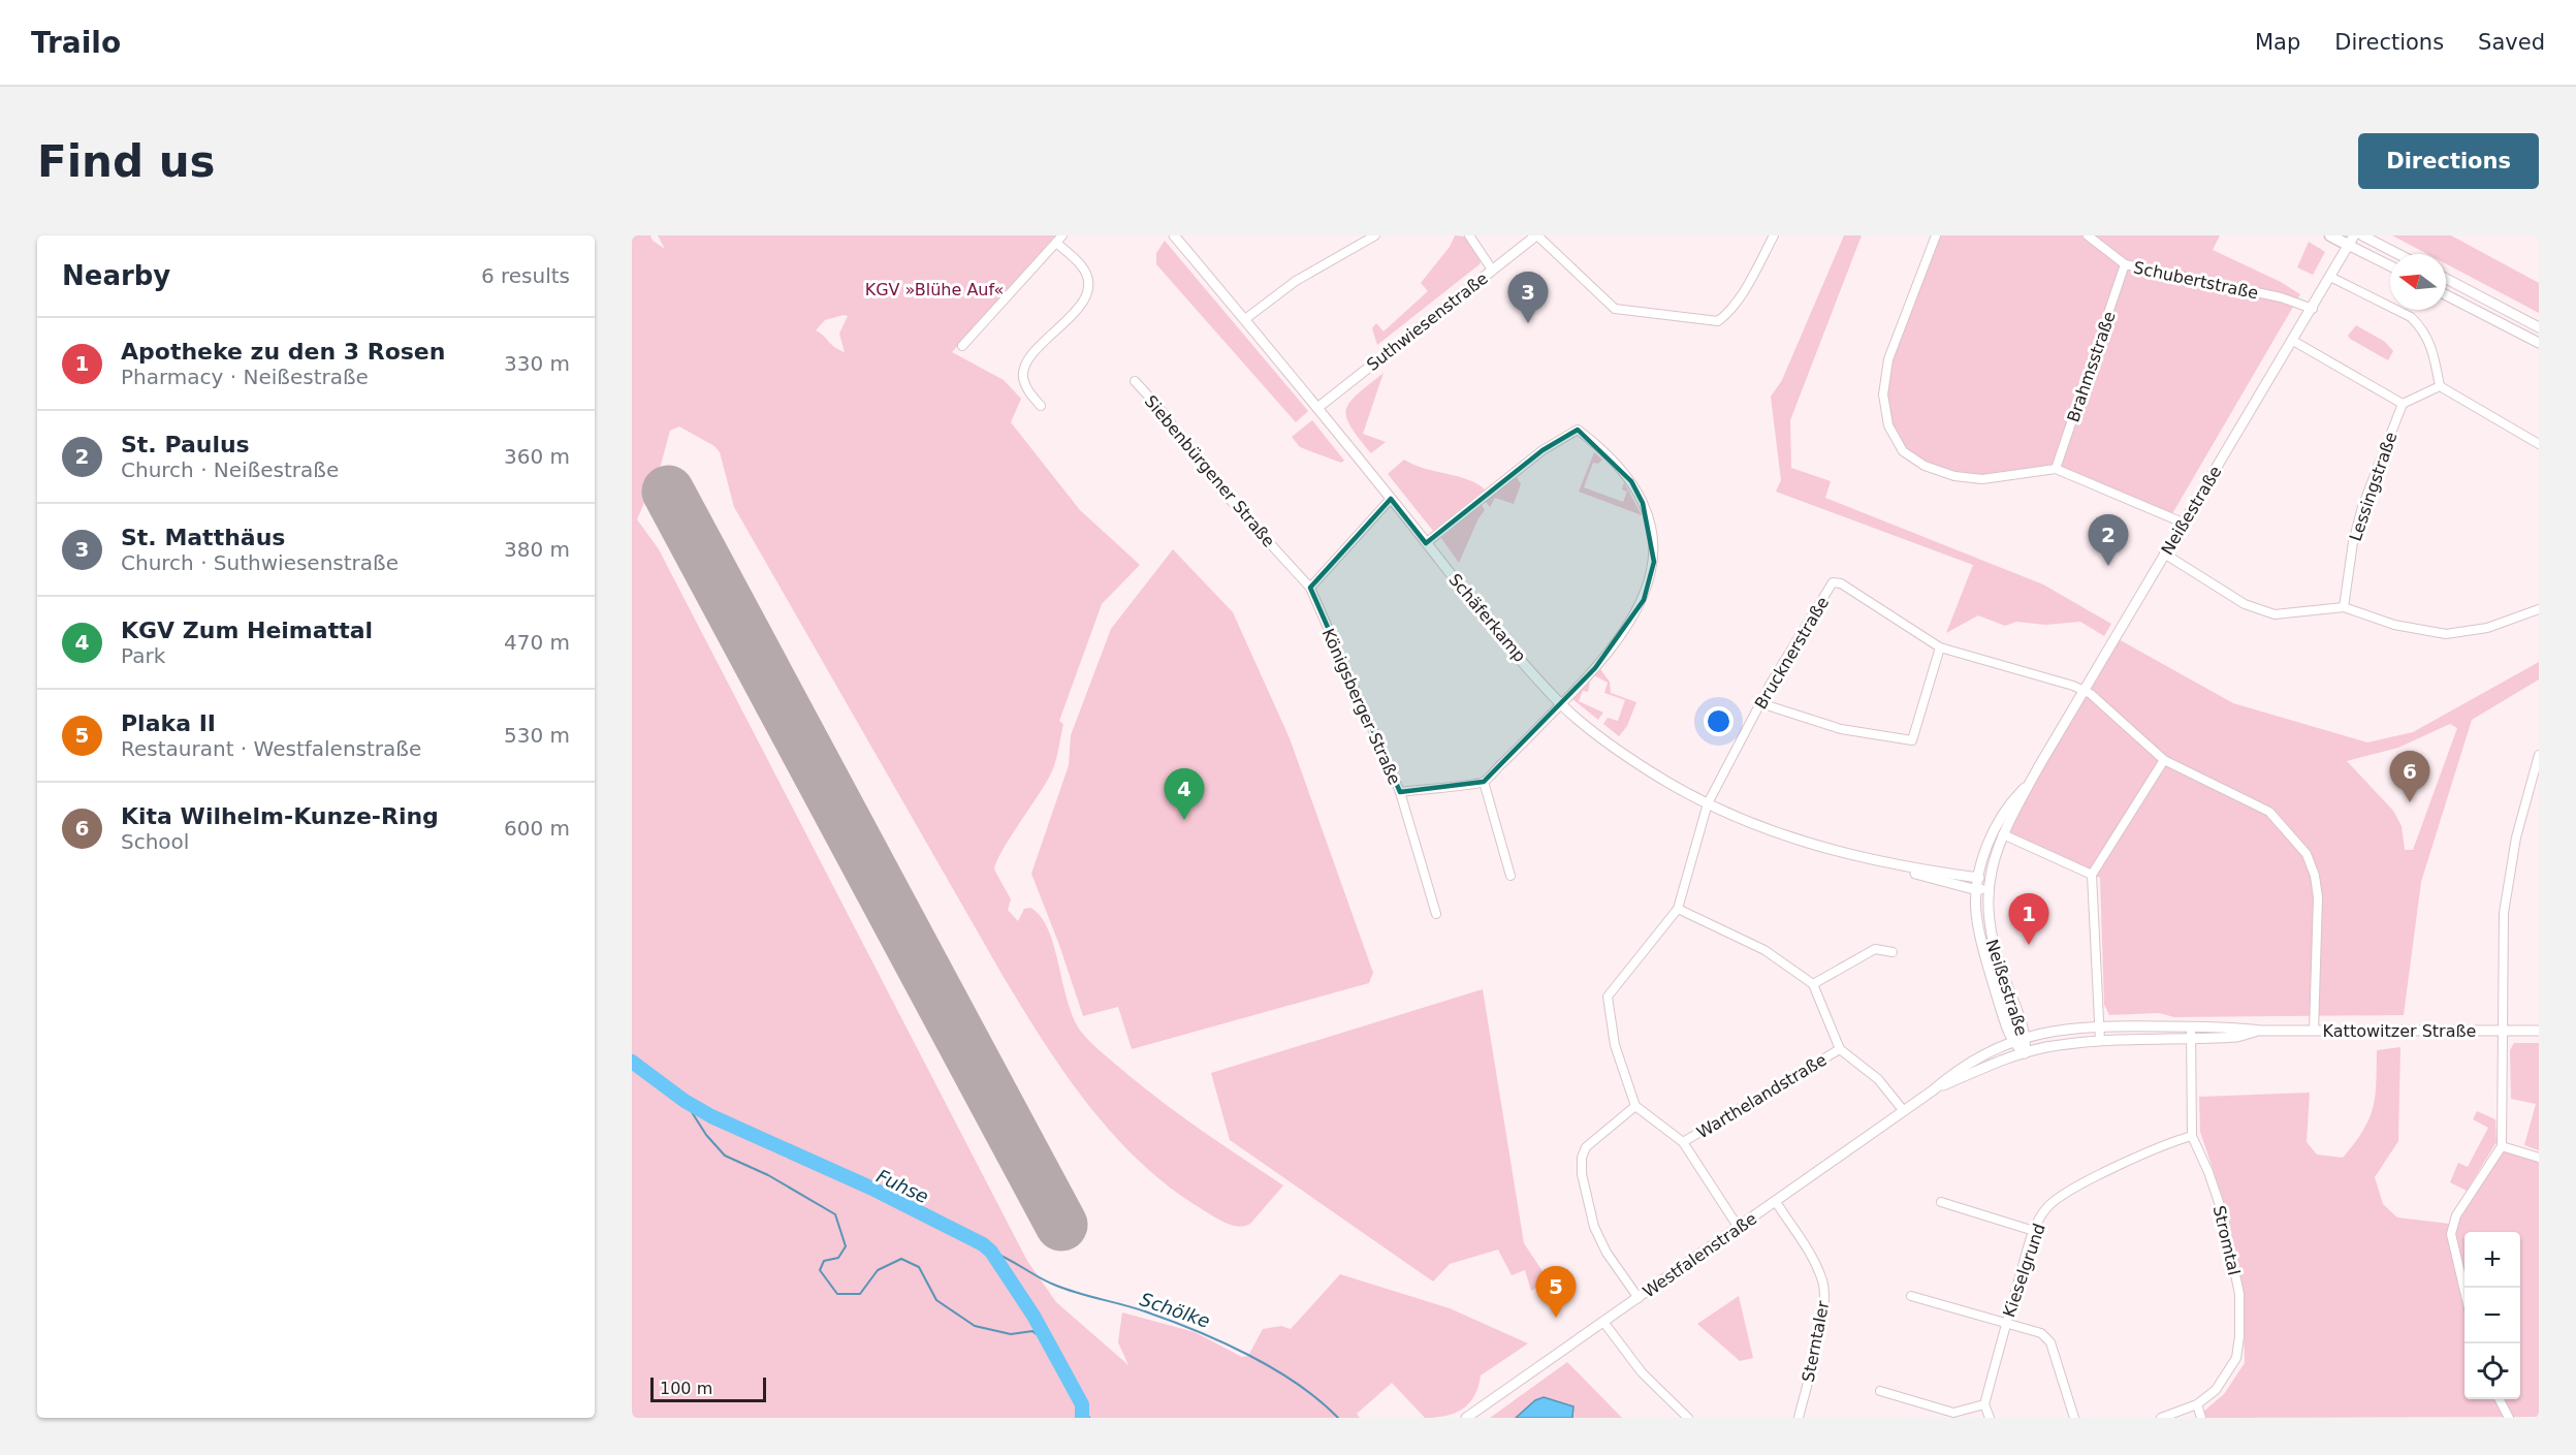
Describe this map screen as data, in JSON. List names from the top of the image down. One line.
{"streets":{"street":["Schubertstraße","Suthwiesenstraße","Brahmsstraße","Siebenbürgener Straße","Lessingstraße","Neißestraße","Schäferkamp","Brucknerstraße","Königsberger Straße","Kattowitzer Straße","Warthelandstraße","Stromtal","Westfalenstraße","Kieselgrund","Sterntaler"]},"crossings":[["Schubertstraße","Brahmsstraße"],["Schubertstraße","Neißestraße"],["Suthwiesenstraße","Schäferkamp"],["Siebenbürgener Straße","Königsberger Straße"],["Neißestraße","Schäferkamp"],["Neißestraße","Brucknerstraße"],["Neißestraße","Kattowitzer Straße"],["Neißestraße","Westfalenstraße"],["Schäferkamp","Brucknerstraße"],["Brucknerstraße","Warthelandstraße"],["Kattowitzer Straße","Stromtal"],["Kattowitzer Straße","Westfalenstraße"],["Stromtal","Kieselgrund"],["Westfalenstraße","Sterntaler"]],"water":["Fuhse","Schölke"],"parks":["KGV »Blühe Auf«"],"scale_bar":"100 m","north":"left","page":{"header":"Trailo","nav":["Map","Directions","Saved"],"buttons":"Directions","title":"Find us","heading":["Nearby","6 results"],"pins":["3","2","6","4","1","5"],"list":[{"mark":"1","name":"Apotheke zu den 3 Rosen","note":"Pharmacy · Neißestraße","value":"330 m"},{"mark":"2","name":"St. Paulus","note":"Church · Neißestraße","value":"360 m"},{"mark":"3","name":"St. Matthäus","note":"Church · Suthwiesenstraße","value":"380 m"},{"mark":"4","name":"KGV Zum Heimattal","note":"Park","value":"470 m"},{"mark":"5","name":"Plaka II","note":"Restaurant · Westfalenstraße","value":"530 m"},{"mark":"6","name":"Kita Wilhelm-Kunze-Ring","note":"School","value":"600 m"}],"map_buttons":["+","−"],"scale":"100 m"}}
